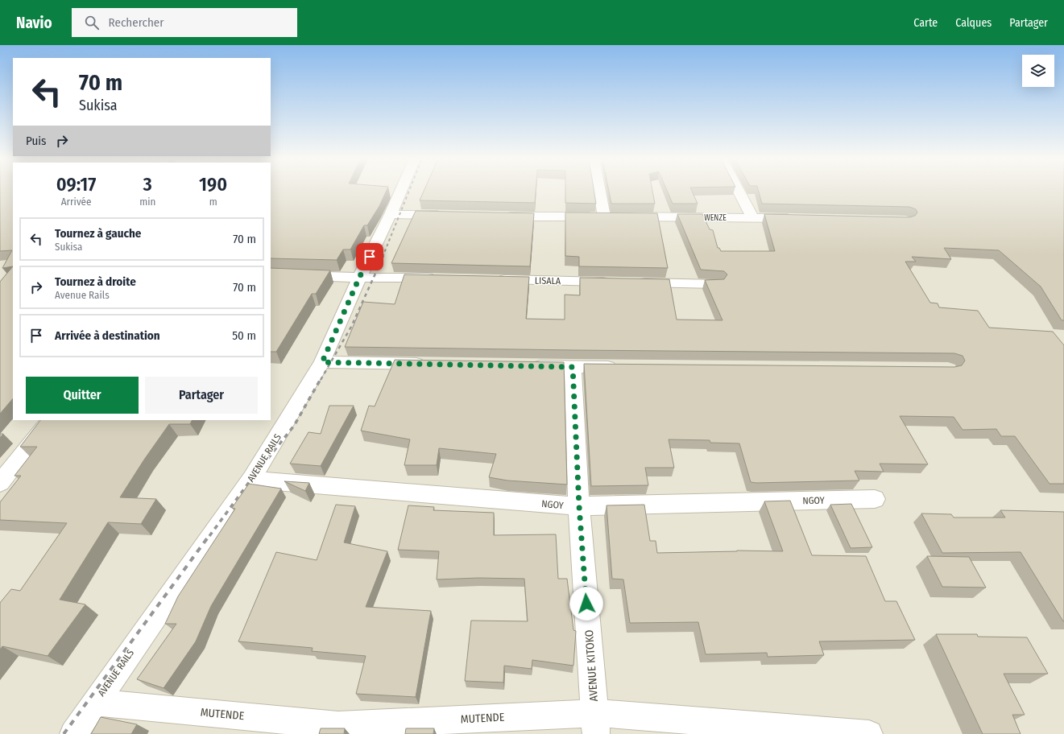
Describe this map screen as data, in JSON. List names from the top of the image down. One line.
{"streets":{"street":["WENZE","LISALA","AVENUE RAILS","NGOY","AVENUE KITOKO","MUTENDE"]},"crossings":[["AVENUE RAILS","NGOY"],["AVENUE RAILS","MUTENDE"],["NGOY","AVENUE KITOKO"],["AVENUE KITOKO","MUTENDE"]],"page":{"header":"Navio","search":"Rechercher","nav":["Carte","Calques","Partager"],"turn":["70 m","Sukisa"],"then":"Puis","eta":["09:17","Arrivée","3","min","190","m"],"list":[{"name":"Tournez à gauche","note":"Sukisa","value":"70 m"},{"name":"Tournez à droite","note":"Avenue Rails","value":"70 m"},{"name":"Arrivée à destination","value":"50 m"}],"buttons":["Quitter","Partager"]}}
